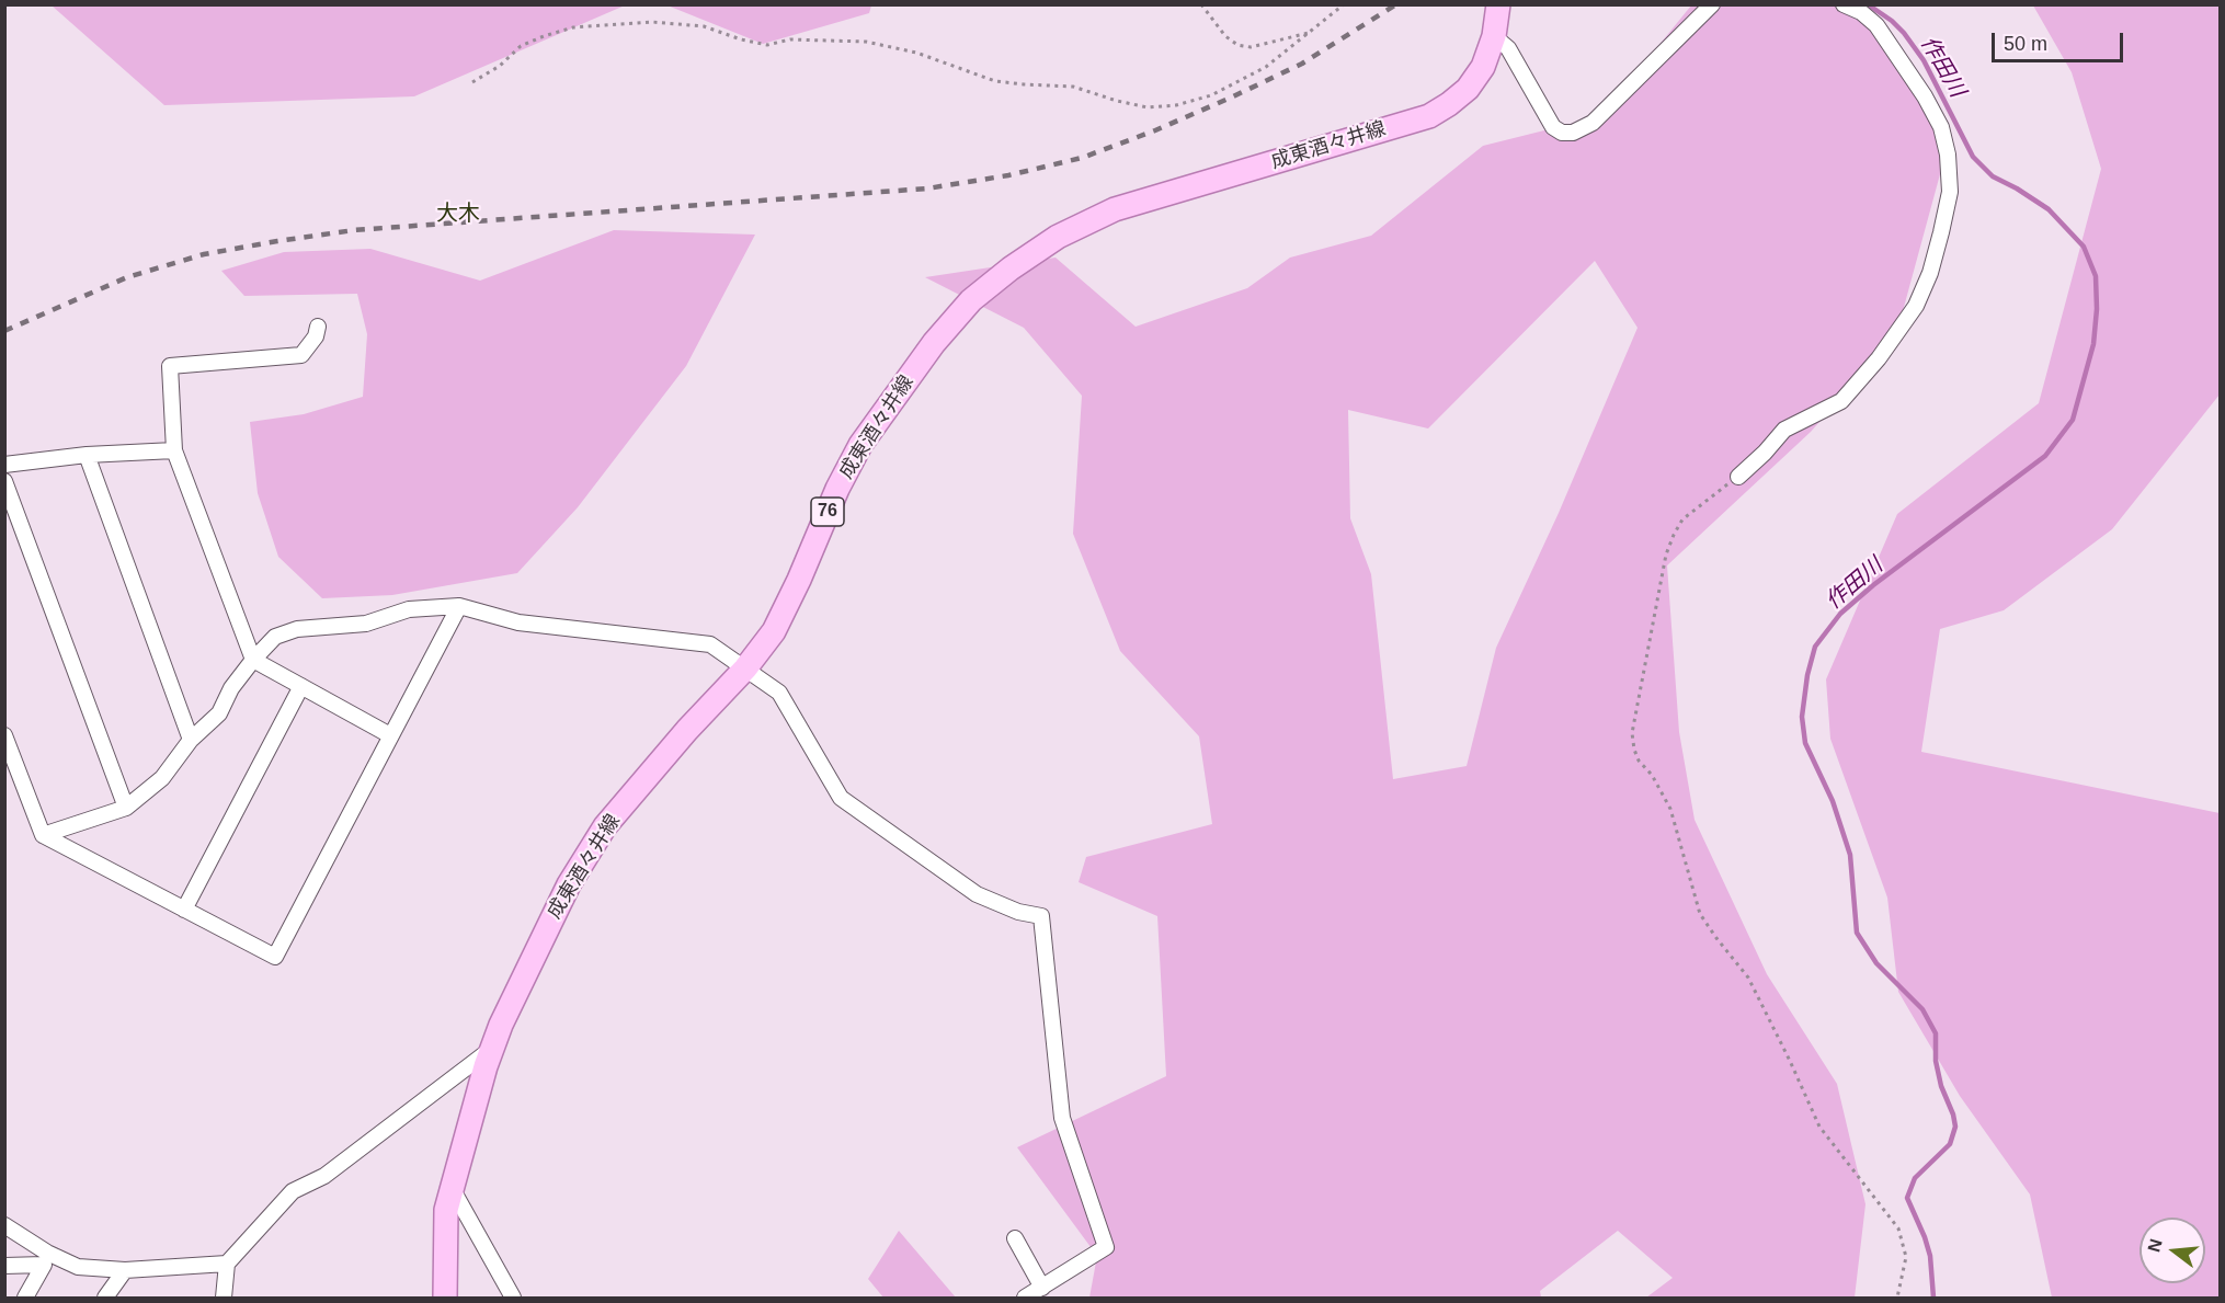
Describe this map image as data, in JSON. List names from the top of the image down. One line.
{"streets":{"main road":["成東酒々井線","76"]},"districts":["大木"],"water":["作田川"],"scale_bar":"50 m","north":"left"}
